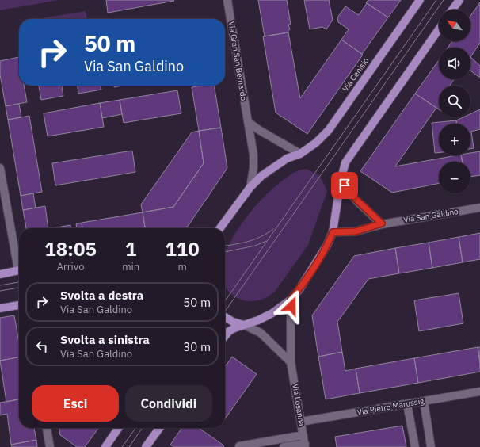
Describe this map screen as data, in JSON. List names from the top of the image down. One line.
{"streets":{"main road":["Via Cenisio"],"street":["Via Gran San Bernardo","Via San Galdino","Via Losanna","Via Pietro Marussig"]},"crossings":[["Via Gran San Bernardo","Via Cenisio"],["Via Losanna","Via Pietro Marussig"]],"north":"top left","page":{"map_buttons":["+","−"],"turn":["50 m","Via San Galdino"],"eta":["18:05","Arrivo","1","min","110","m"],"list":[{"name":"Svolta a destra","note":"Via San Galdino","value":"50 m"},{"name":"Svolta a sinistra","note":"Via San Galdino","value":"30 m"}],"buttons":["Esci","Condividi"]}}
